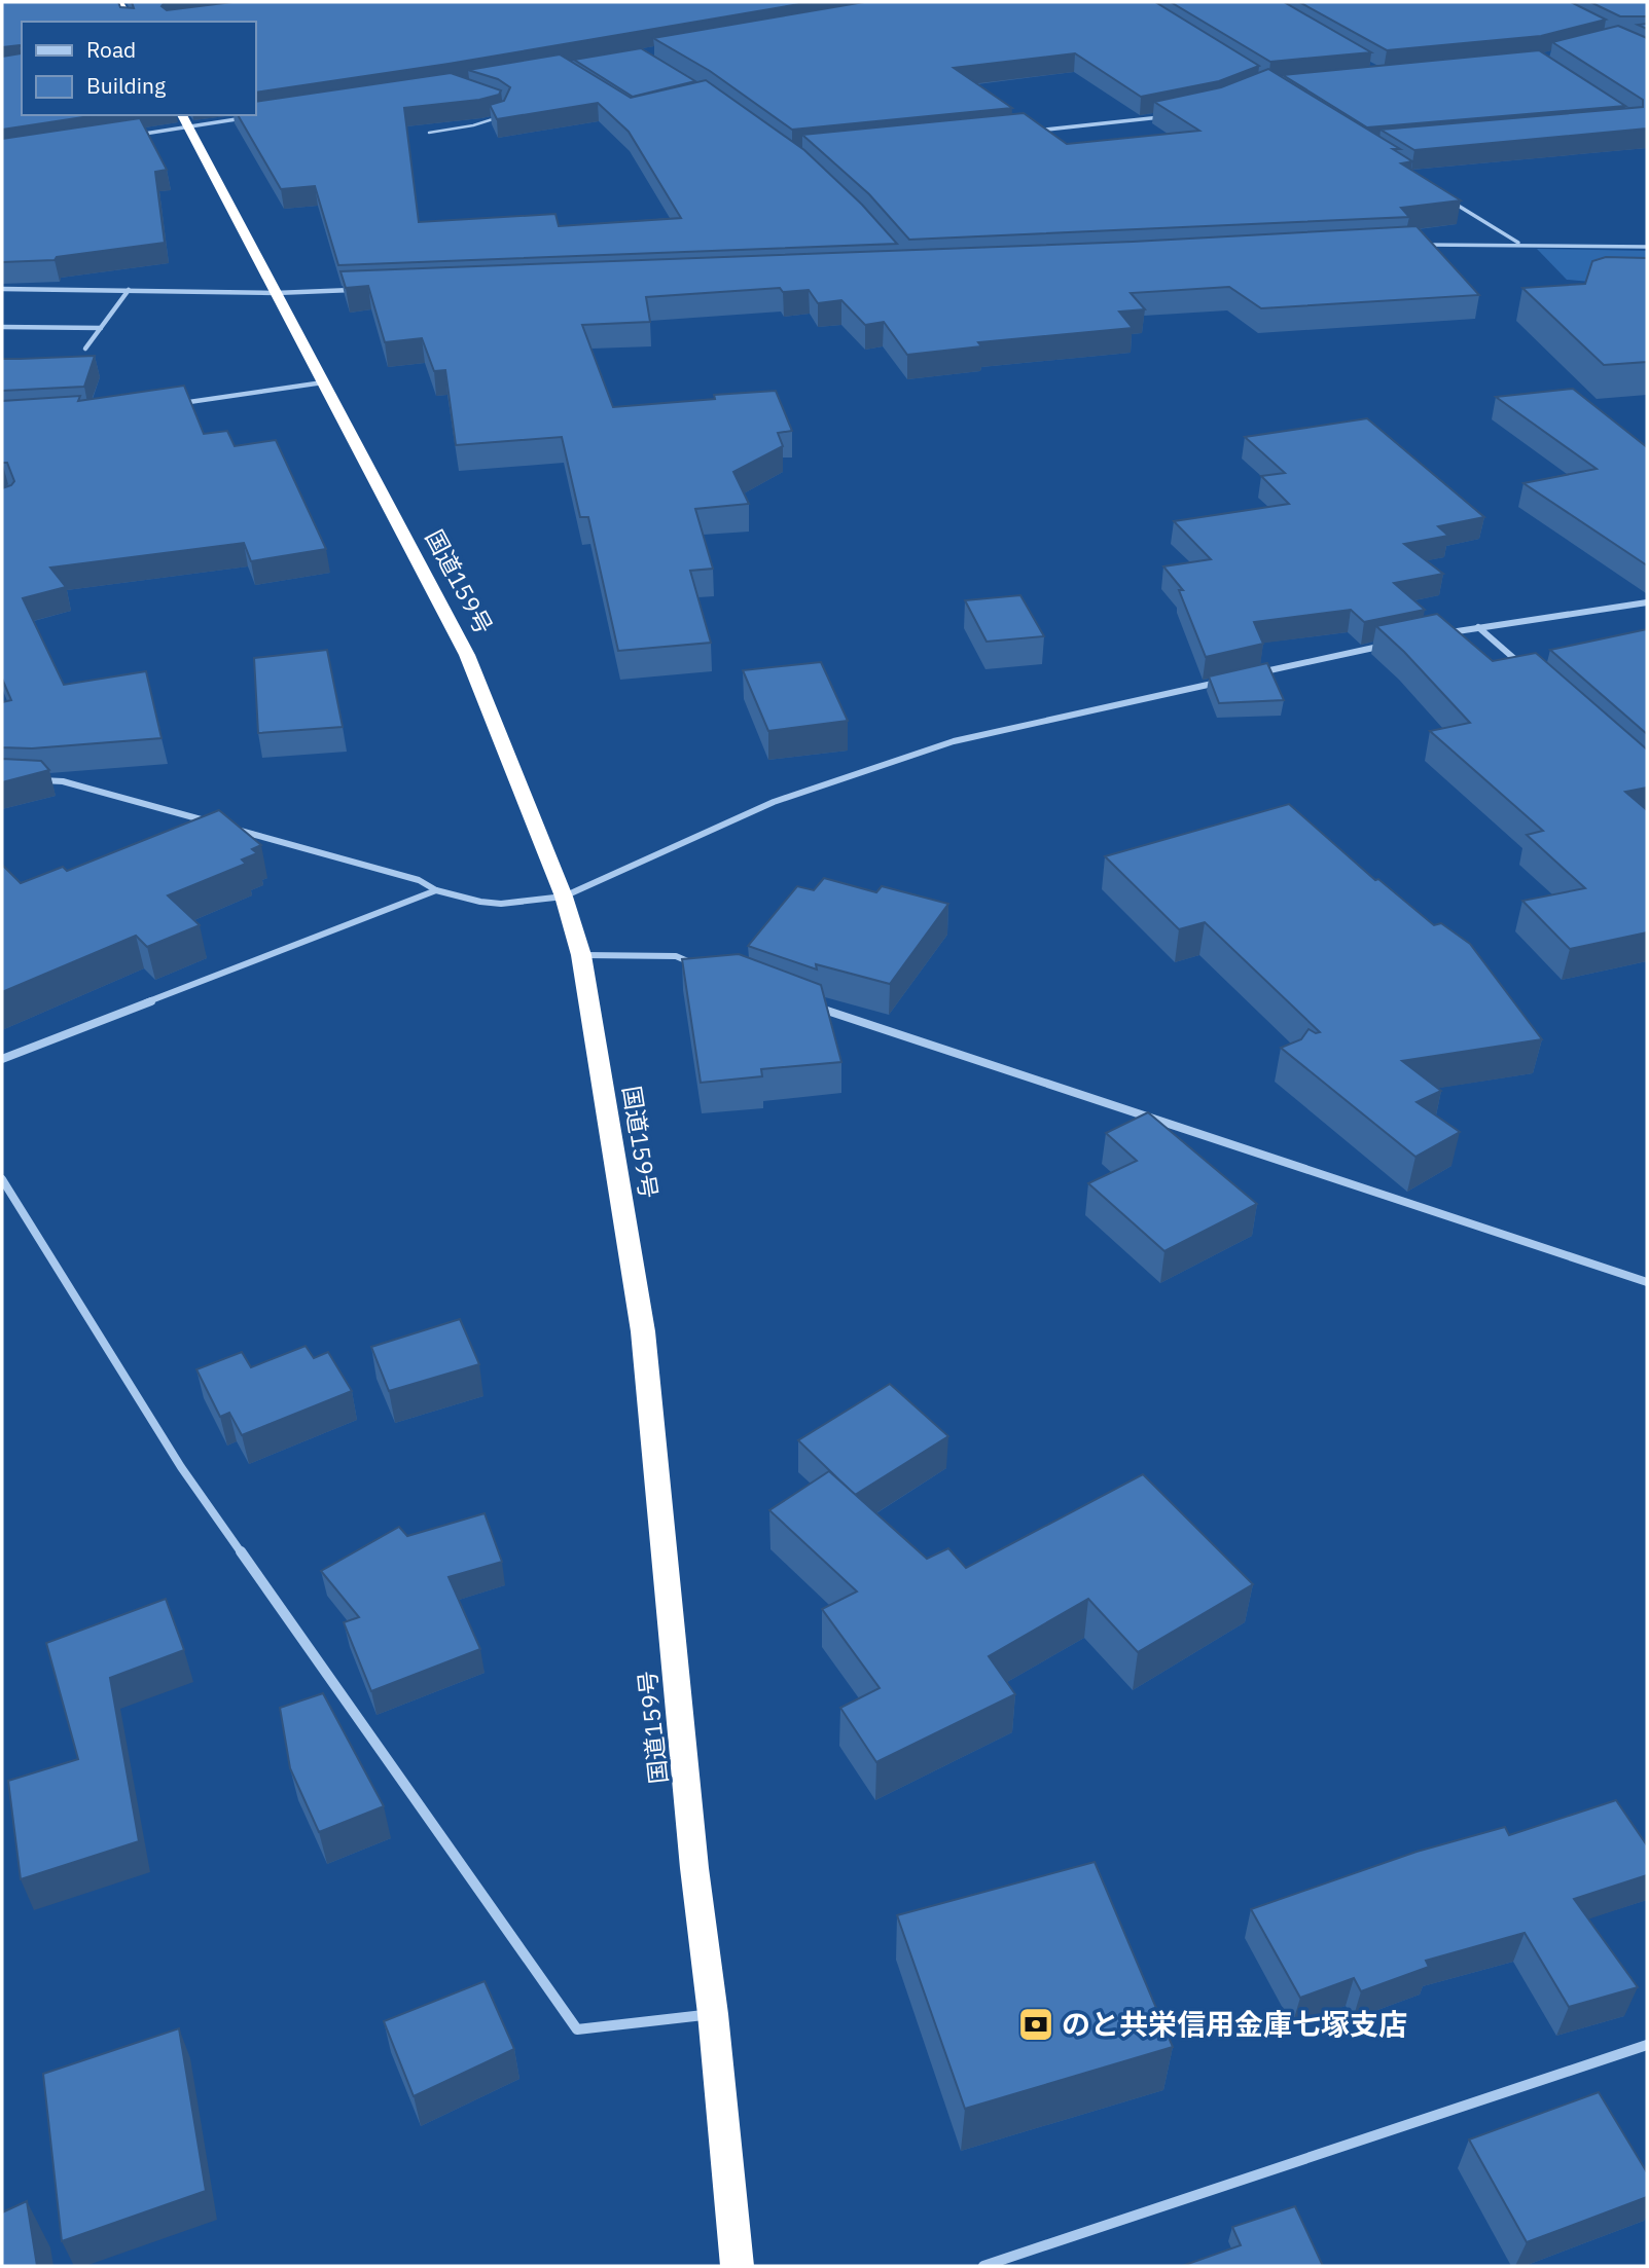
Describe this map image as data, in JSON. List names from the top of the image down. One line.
{"streets":{"highway":["国道159号"]},"places":{"bank":["のと共栄信用金庫七塚支店"]},"legend":["Road","Building"]}
